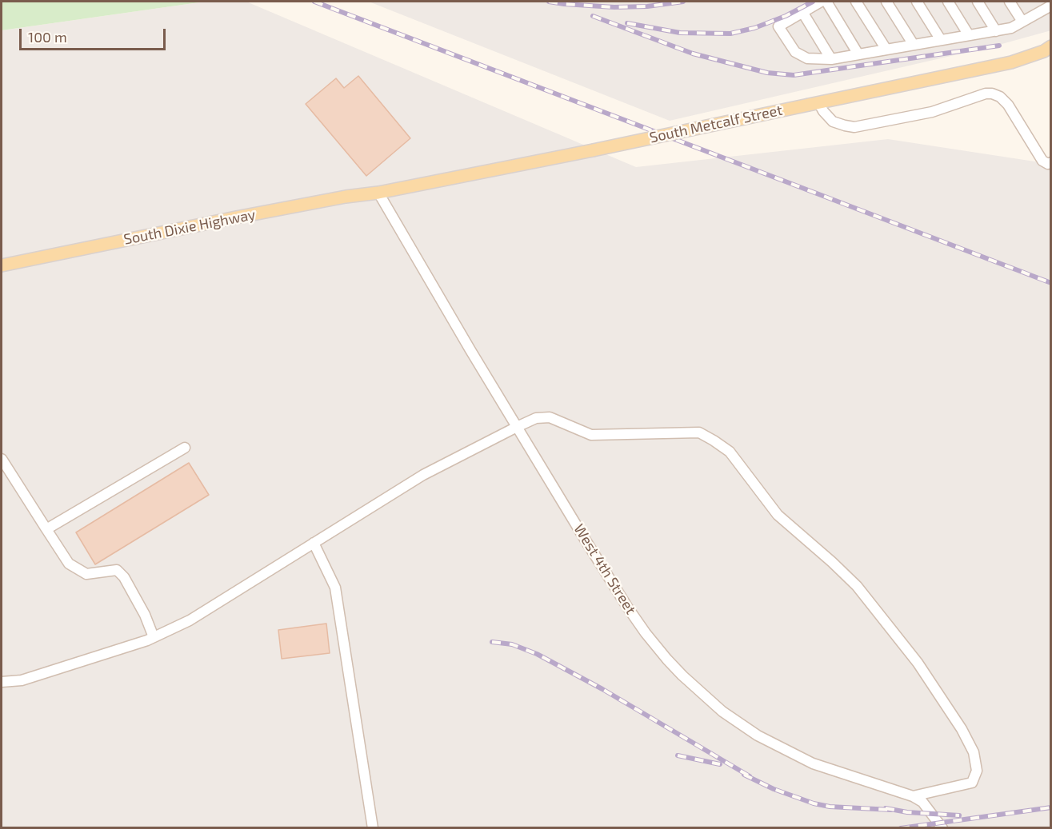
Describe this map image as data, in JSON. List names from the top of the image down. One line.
{"streets":{"main road":["South Metcalf Street","South Dixie Highway"],"street":["West 4th Street"]},"crossings":[["South Metcalf Street","South Dixie Highway"],["South Metcalf Street","West 4th Street"],["South Dixie Highway","West 4th Street"]],"scale_bar":"100 m"}
